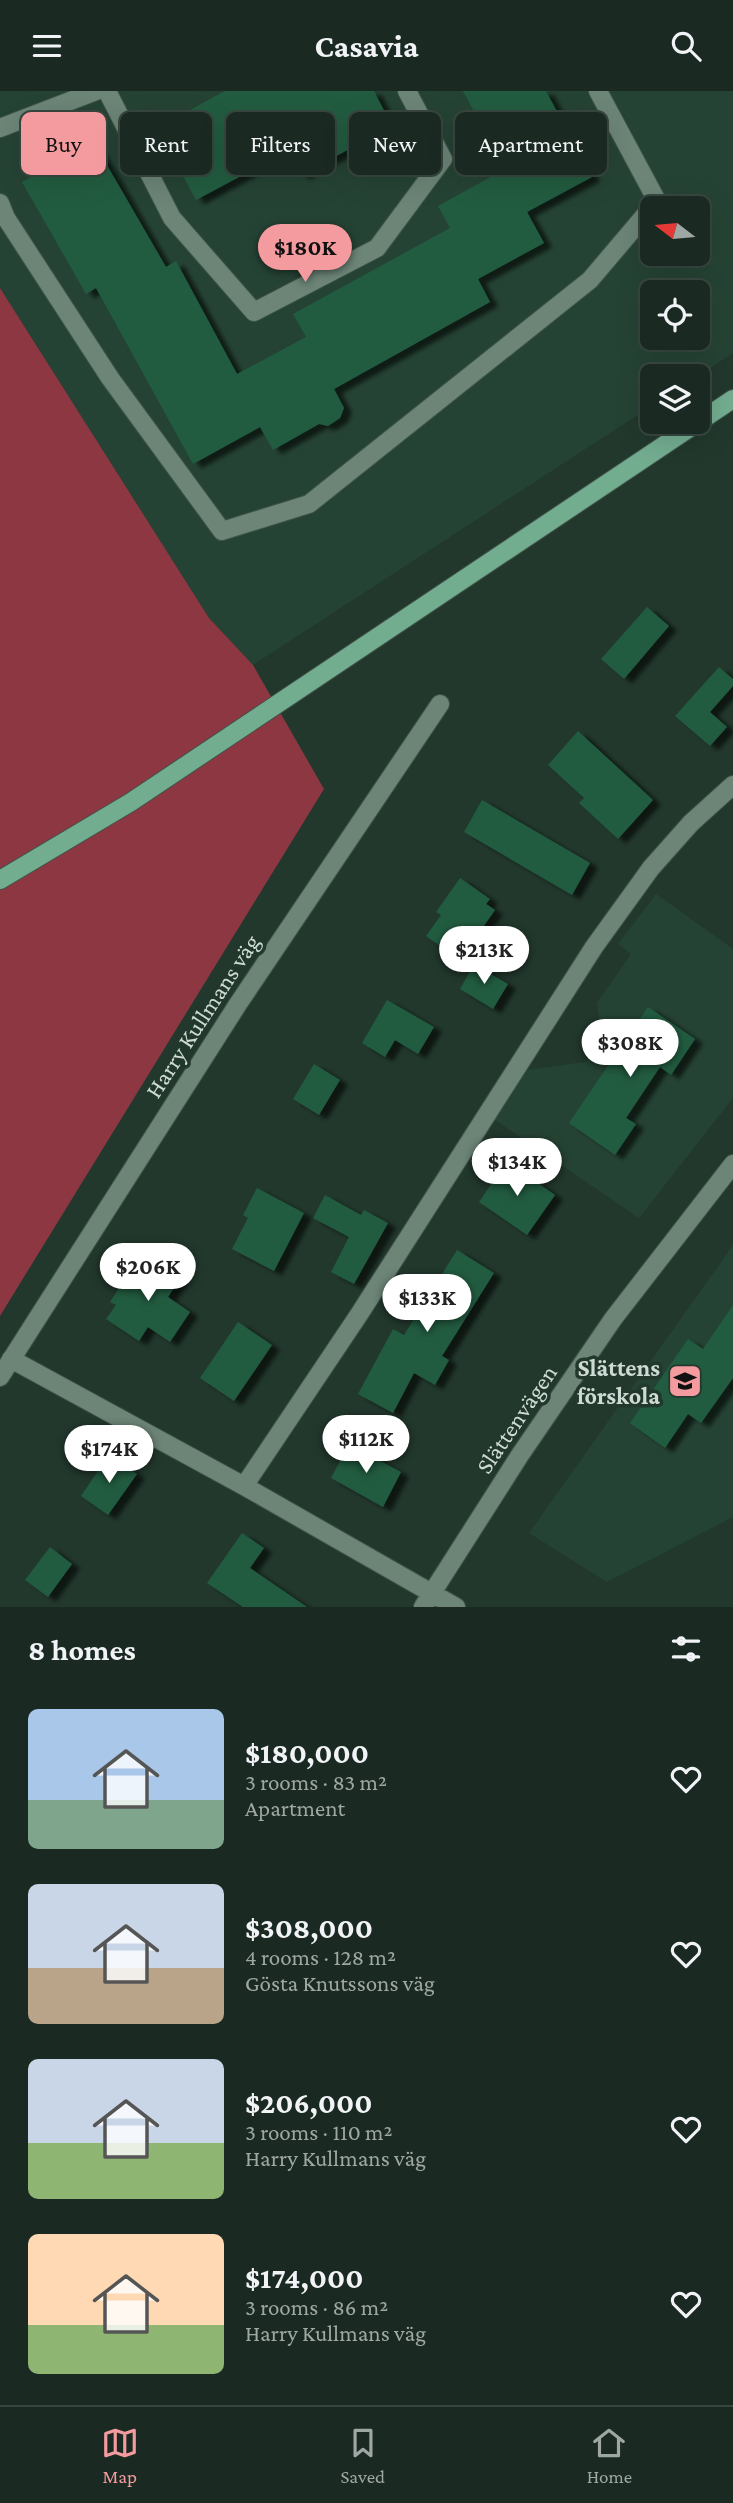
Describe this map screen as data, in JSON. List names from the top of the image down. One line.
{"streets":{"street":["Harry Kullmans väg","Slättenvägen"]},"places":{"school or university":["Slättens förskola"]},"north":"left","page":{"header":"Casavia","chip":["Buy","Rent","Filters","New","Apartment"],"price":["$180K","$213K","$308K","$134K","$206K","$133K","$112K","$174K"],"heading":"8 homes","list":[{"name":"$180,000","note":"3 rooms · 83 m² · Apartment"},{"name":"$308,000","note":"4 rooms · 128 m² · Gösta Knutssons väg"},{"name":"$206,000","note":"3 rooms · 110 m² · Harry Kullmans väg"},{"name":"$174,000","note":"3 rooms · 86 m² · Harry Kullmans väg"}],"tabs":["Map","Saved","Home"]}}
